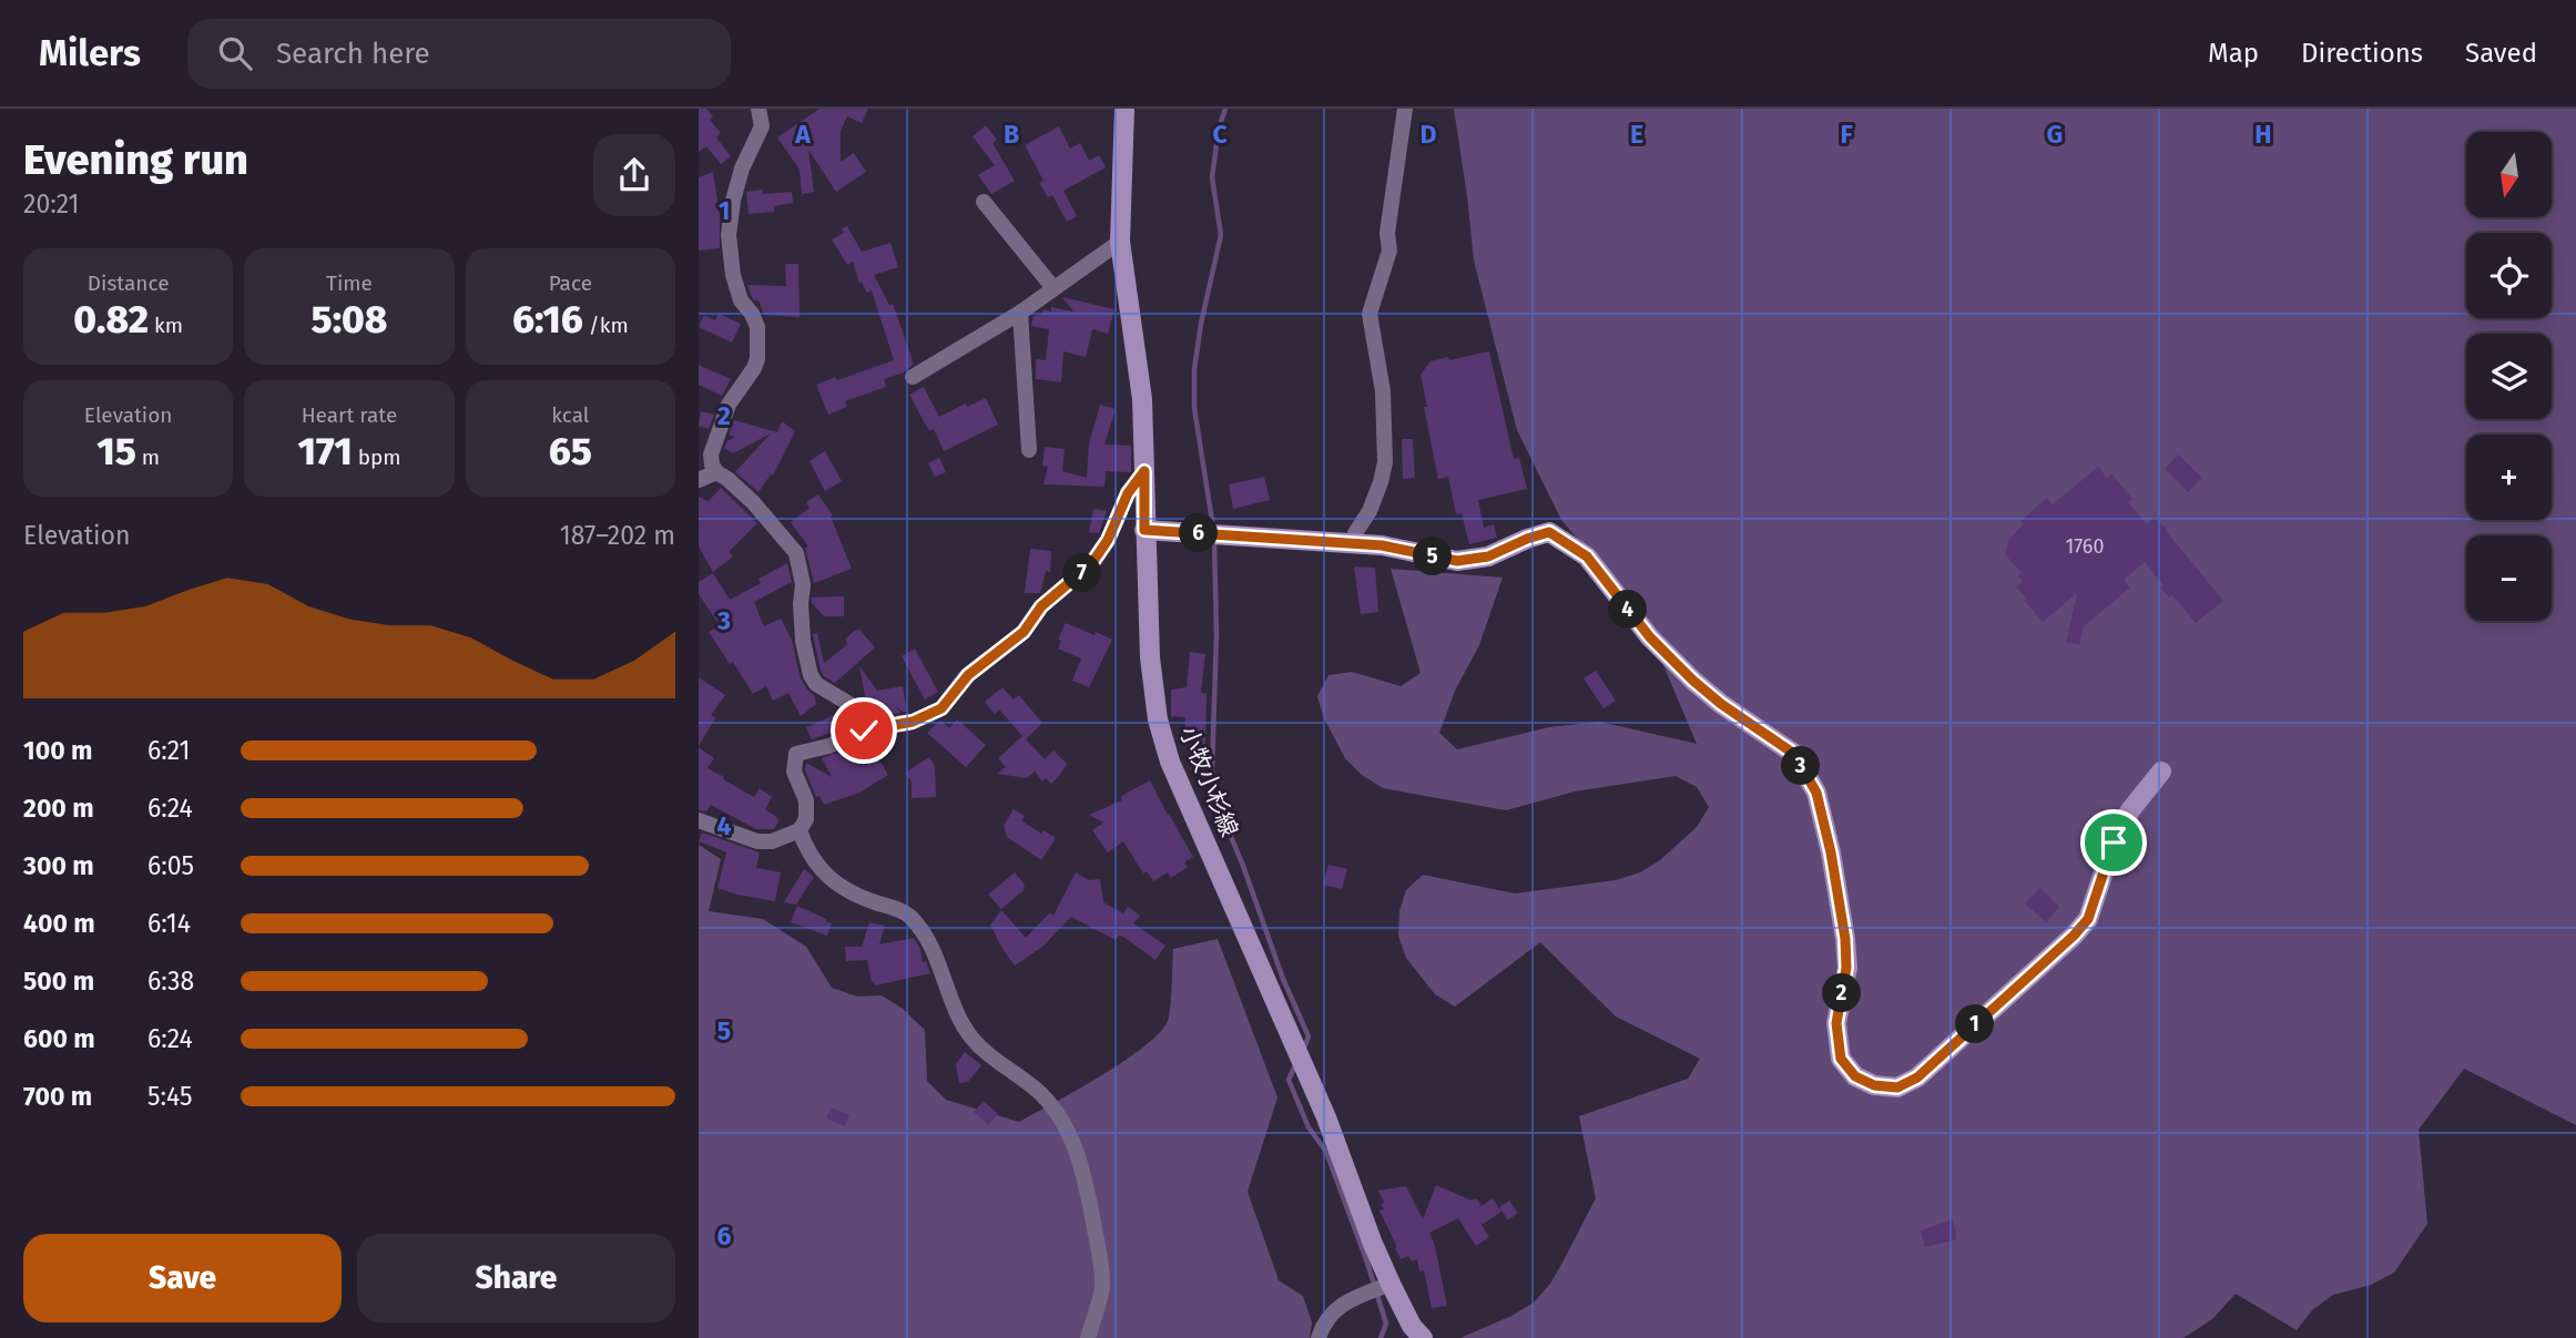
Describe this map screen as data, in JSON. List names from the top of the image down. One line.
{"streets":{"street":["小牧小杉線"]},"house_numbers":["1760"],"north":"bottom","page":{"header":"Milers","search":"Search here","nav":["Map","Directions","Saved"],"heading":["Evening run","20:21"],"map_buttons":["+","−"],"stats":[["Distance","0.82 km"],["Time","5:08"],["Pace","6:16 /km"],["Elevation","15 m"],["Heart rate","171 bpm"],["kcal","65"]],"chart":["Elevation","187–202 m"],"pins":["6","5","7","4","3","2","1"],"list":[{"name":"100 m","note":"6:21"},{"name":"200 m","note":"6:24"},{"name":"300 m","note":"6:05"},{"name":"400 m","note":"6:14"},{"name":"500 m","note":"6:38"},{"name":"600 m","note":"6:24"},{"name":"700 m","note":"5:45"}],"buttons":["Save","Share"]},"grid":{"columns":["A","B","C","D","E","F","G","H"],"rows":["1","2","3","4","5","6"]}}
